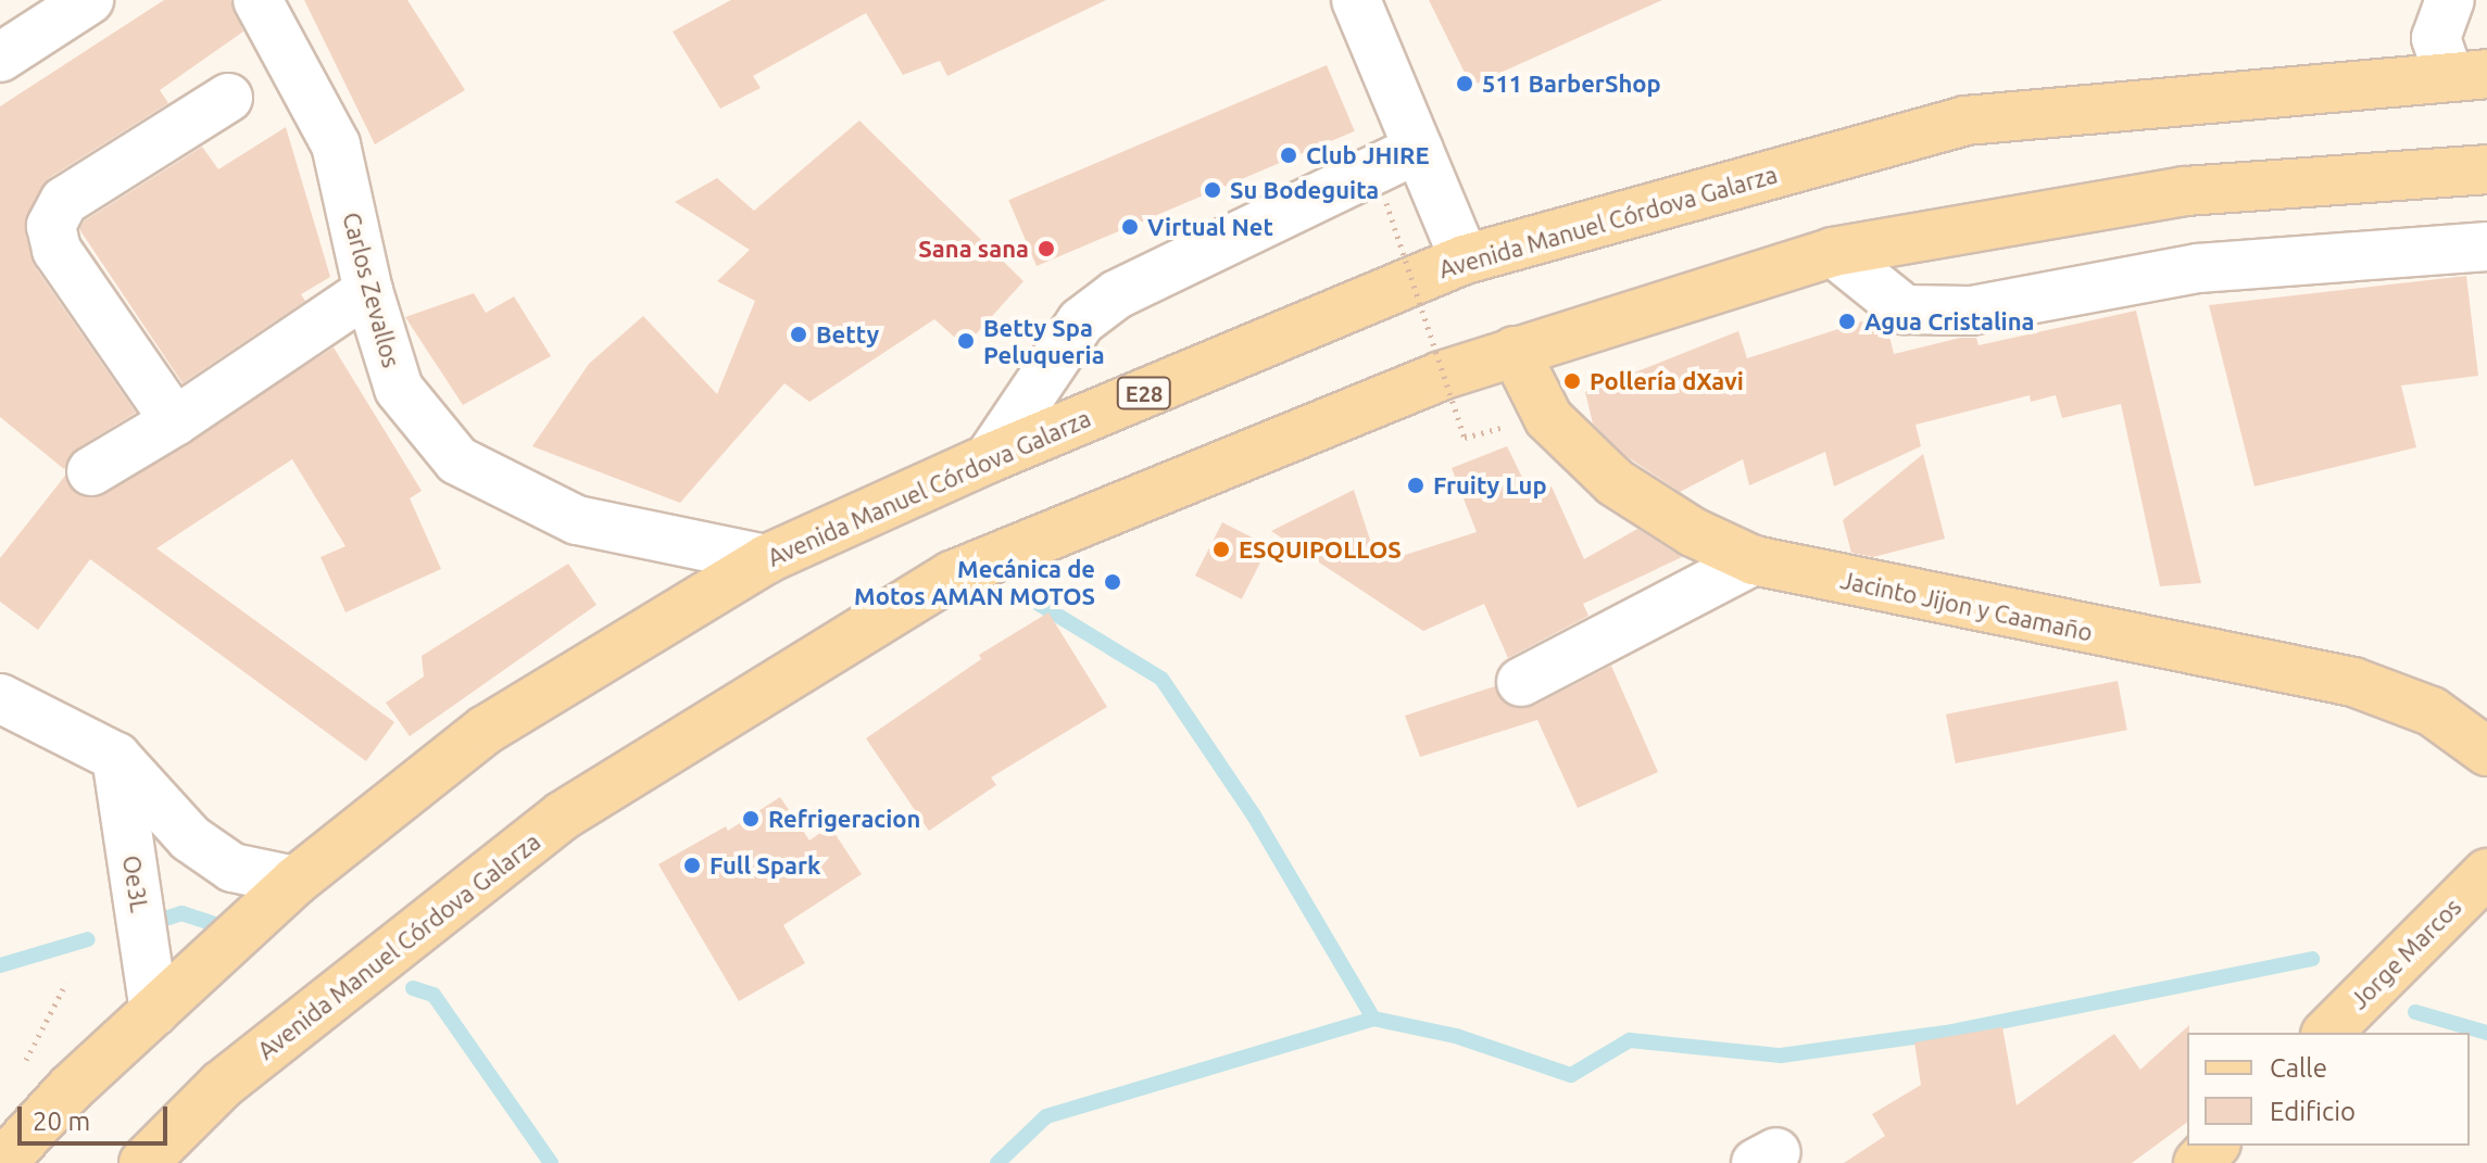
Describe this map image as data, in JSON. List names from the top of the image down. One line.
{"streets":{"main road":["Avenida Manuel Córdova Galarza","E28","Jacinto Jijon y Caamaño","Jorge Marcos"],"street":["Carlos Zevallos","Oe3L"]},"crossings":[["Avenida Manuel Córdova Galarza","Carlos Zevallos"],["Avenida Manuel Córdova Galarza","Jacinto Jijon y Caamaño"],["Avenida Manuel Córdova Galarza","Oe3L"]],"places":["511 BarberShop","Club JHIRE","Su Bodeguita","Virtual Net","Sana sana","Agua Cristalina","Betty","Betty Spa Peluqueria","Pollería dXavi","Fruity Lup","ESQUIPOLLOS","Mecánica de Motos AMAN MOTOS","Refrigeracion","Full Spark"],"legend":["Calle","Edificio"],"scale_bar":"20 m"}
